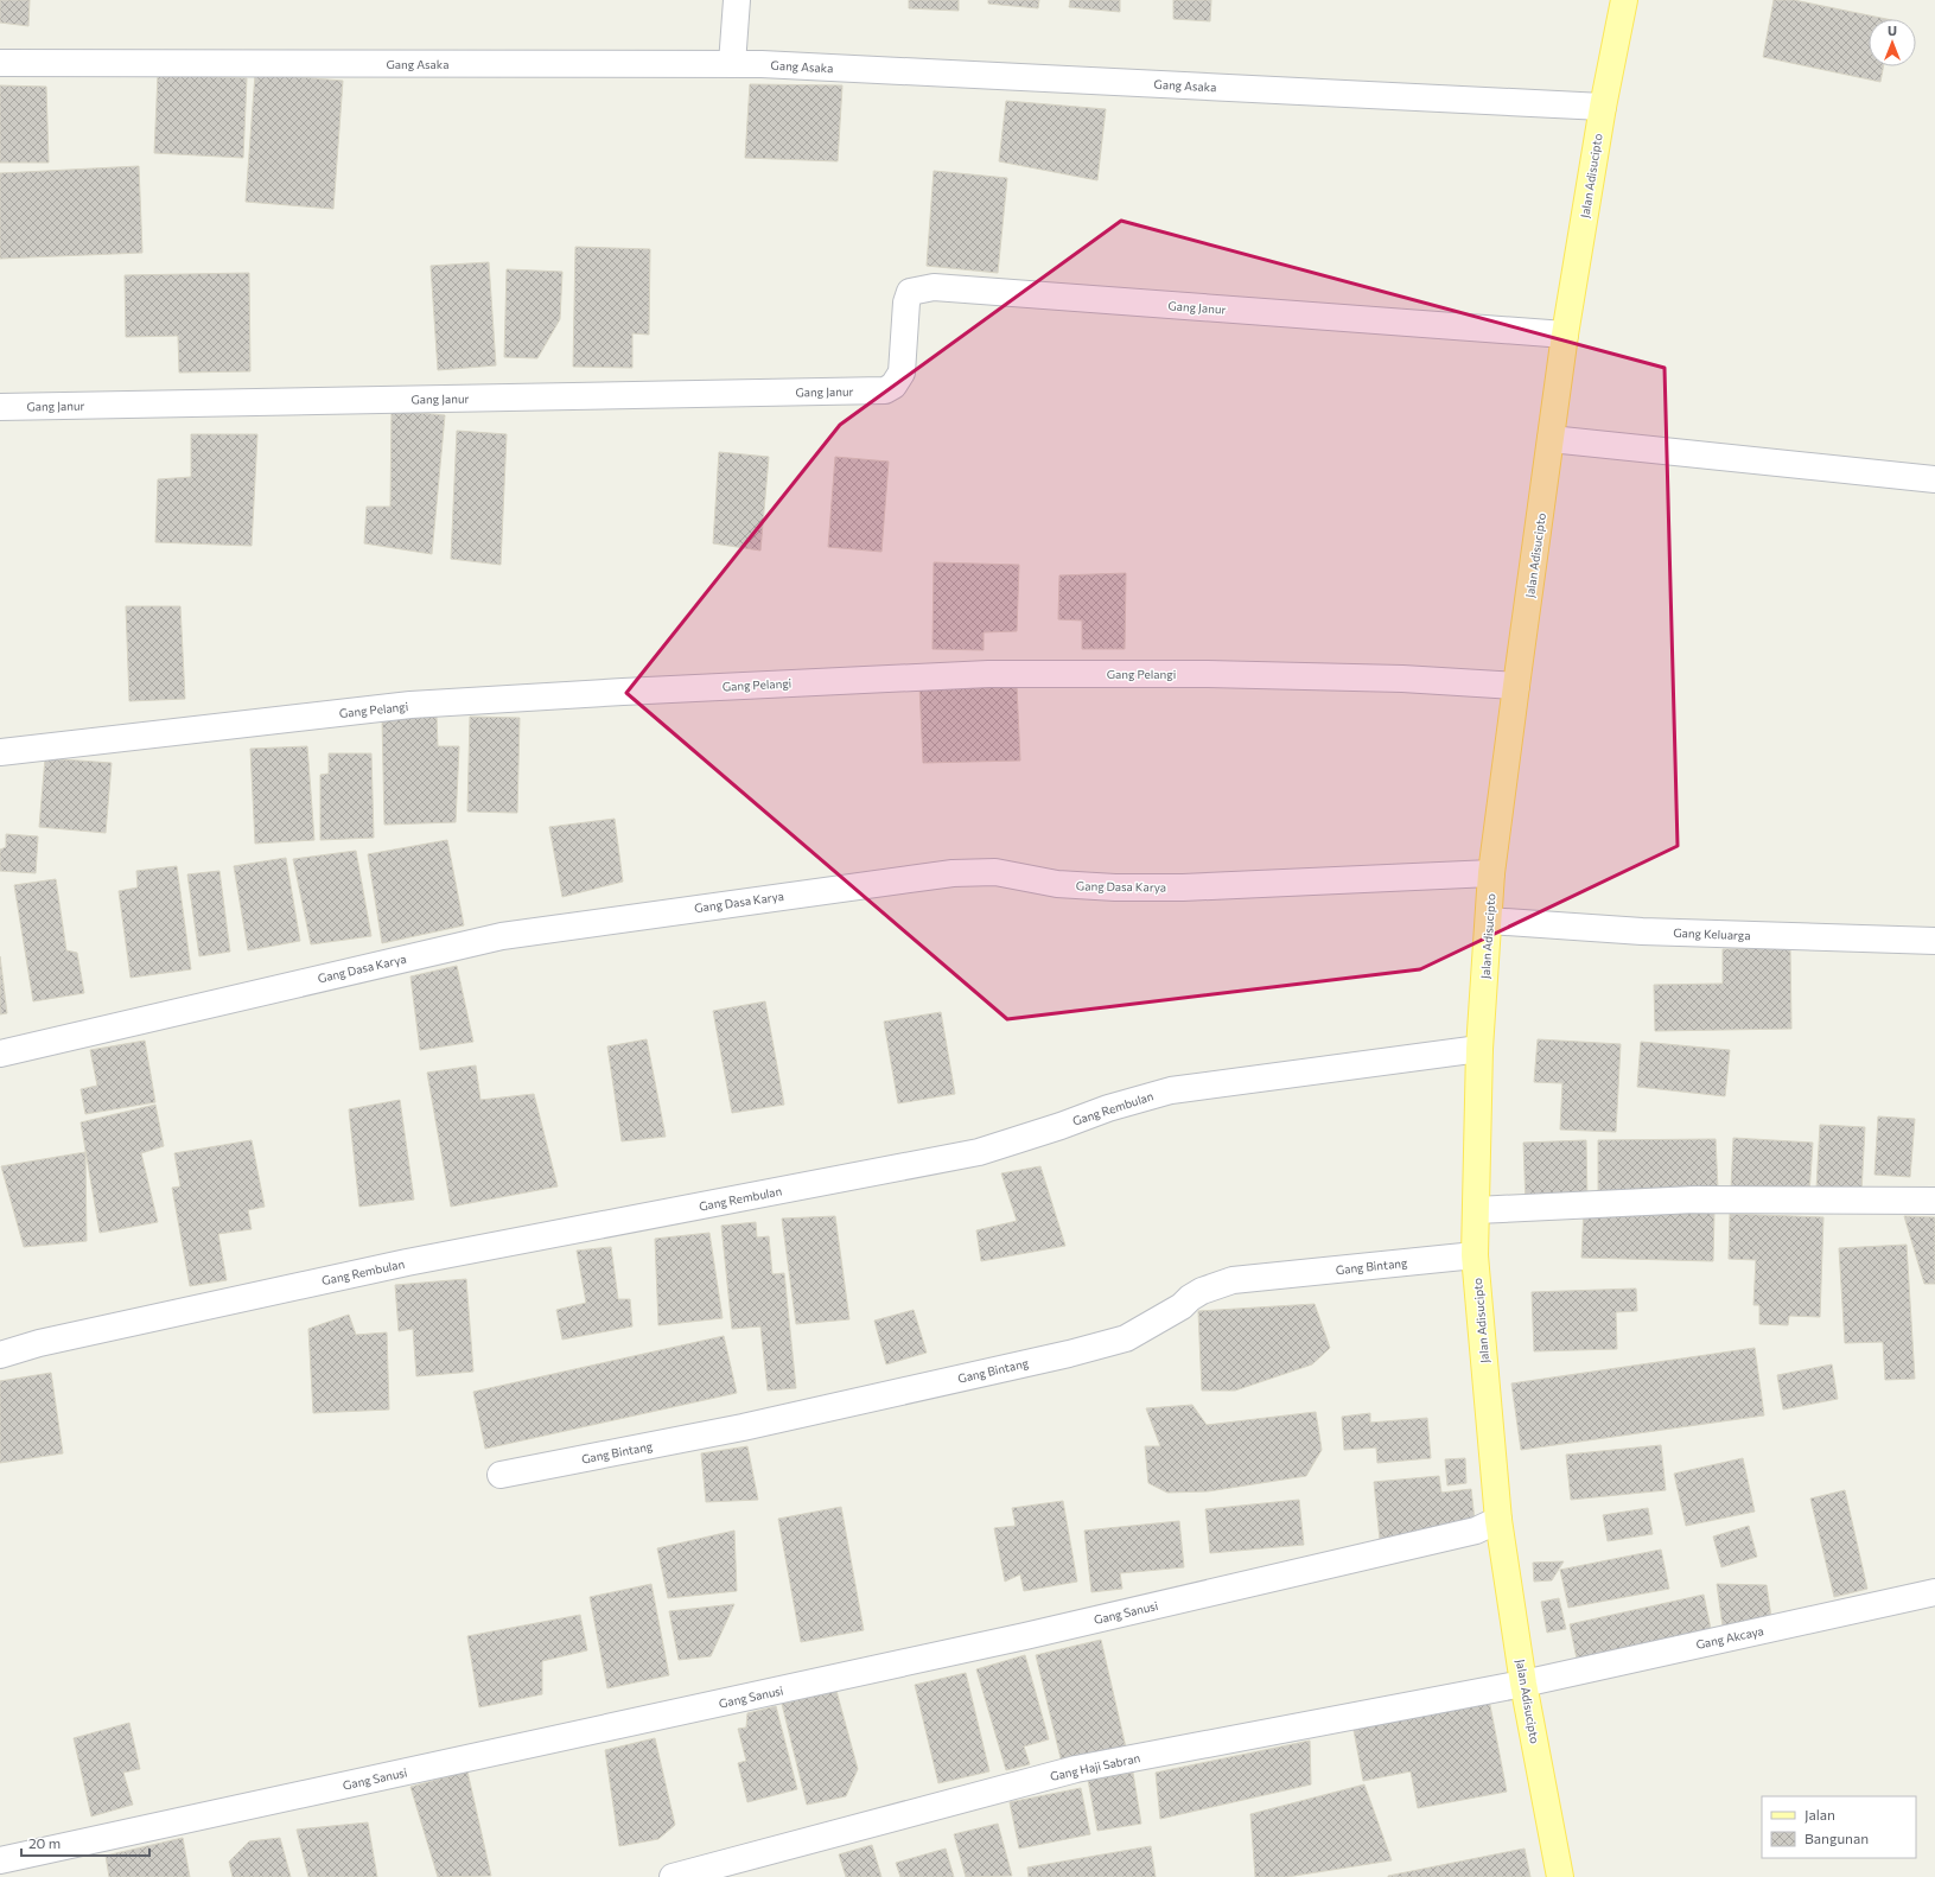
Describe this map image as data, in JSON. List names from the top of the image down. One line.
{"streets":{"main road":["Jalan Adisucipto"],"street":["Gang Asaka","Gang Janur","Gang Pelangi","Gang Dasa Karya","Gang Keluarga","Gang Rembulan","Gang Bintang","Gang Sanusi","Gang Akcaya","Gang Haji Sabran"]},"crossings":[["Gang Asaka","Jalan Adisucipto"],["Jalan Adisucipto","Gang Janur"],["Jalan Adisucipto","Gang Pelangi"],["Jalan Adisucipto","Gang Dasa Karya"],["Jalan Adisucipto","Gang Keluarga"],["Jalan Adisucipto","Gang Rembulan"],["Jalan Adisucipto","Gang Bintang"],["Jalan Adisucipto","Gang Sanusi"],["Jalan Adisucipto","Gang Akcaya"],["Jalan Adisucipto","Gang Haji Sabran"],["Gang Akcaya","Gang Haji Sabran"]],"legend":["Jalan","Bangunan"],"scale_bar":"20 m","north":"top"}
